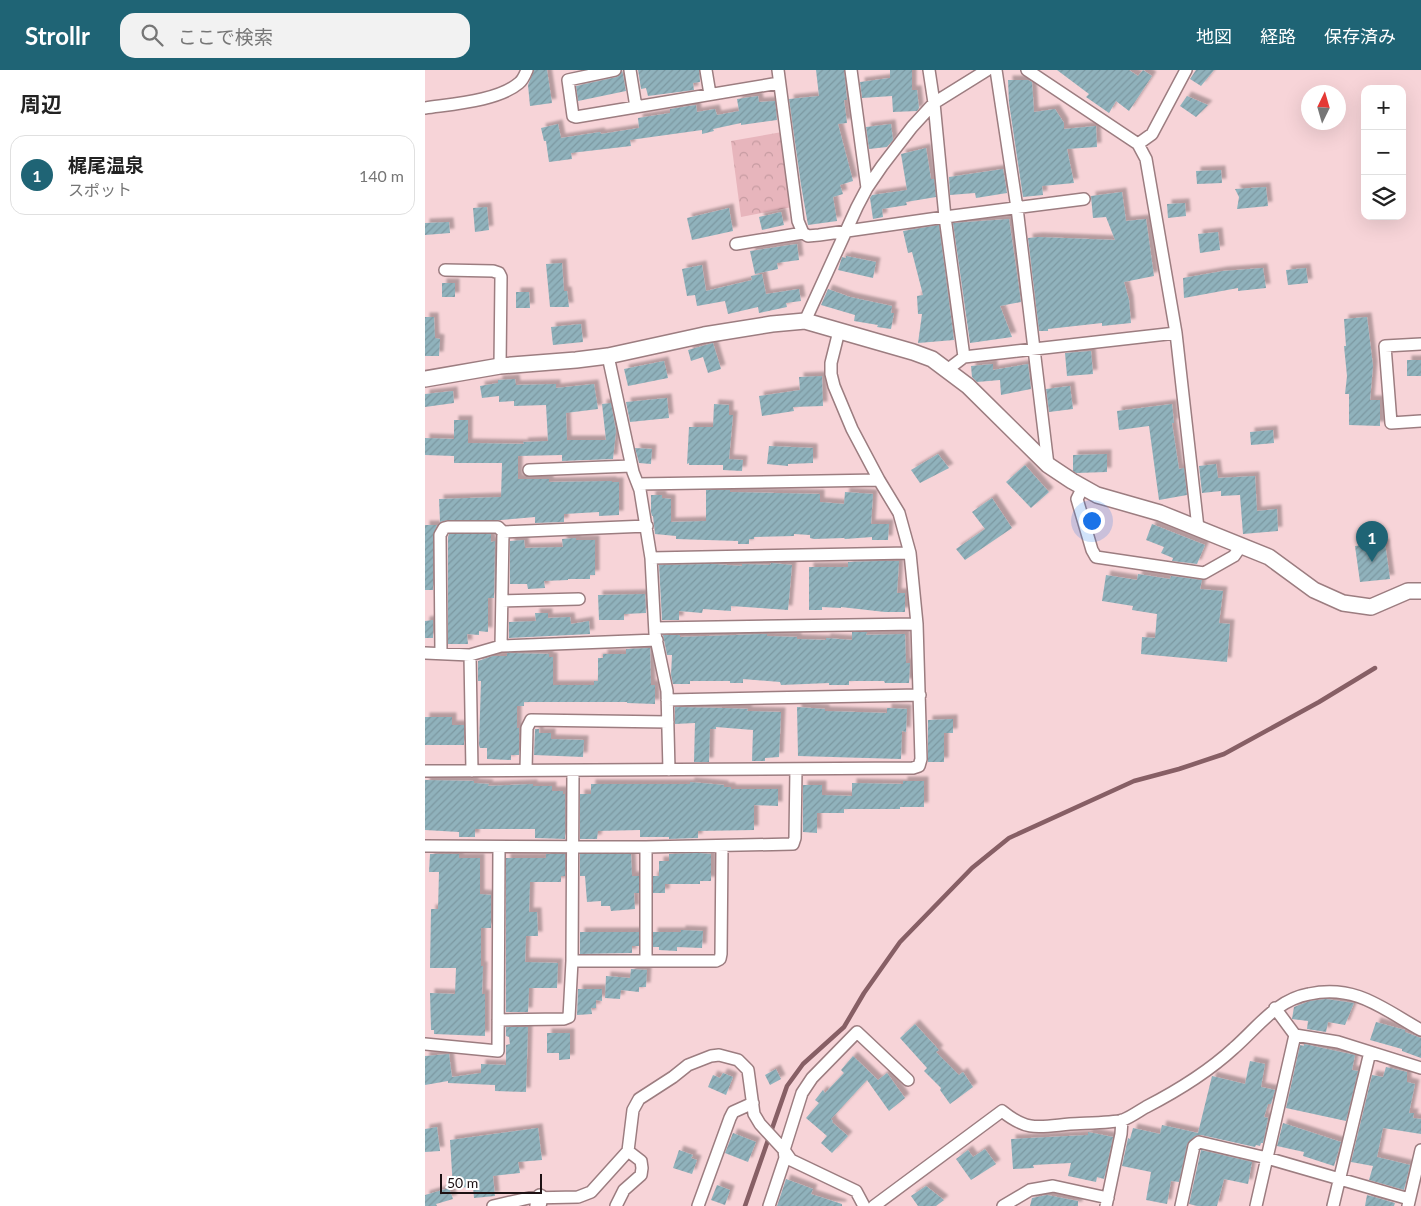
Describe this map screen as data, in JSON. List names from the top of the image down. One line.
{"scale_bar":"50 m","north":"top","page":{"header":"Strollr","search":"ここで検索","nav":["地図","経路","保存済み"],"heading":"周辺","map_buttons":["+","−"],"list":[{"mark":"1","name":"梶尾温泉","note":"スポット","value":"140 m"}],"pins":"1","scale":"50 m"}}
